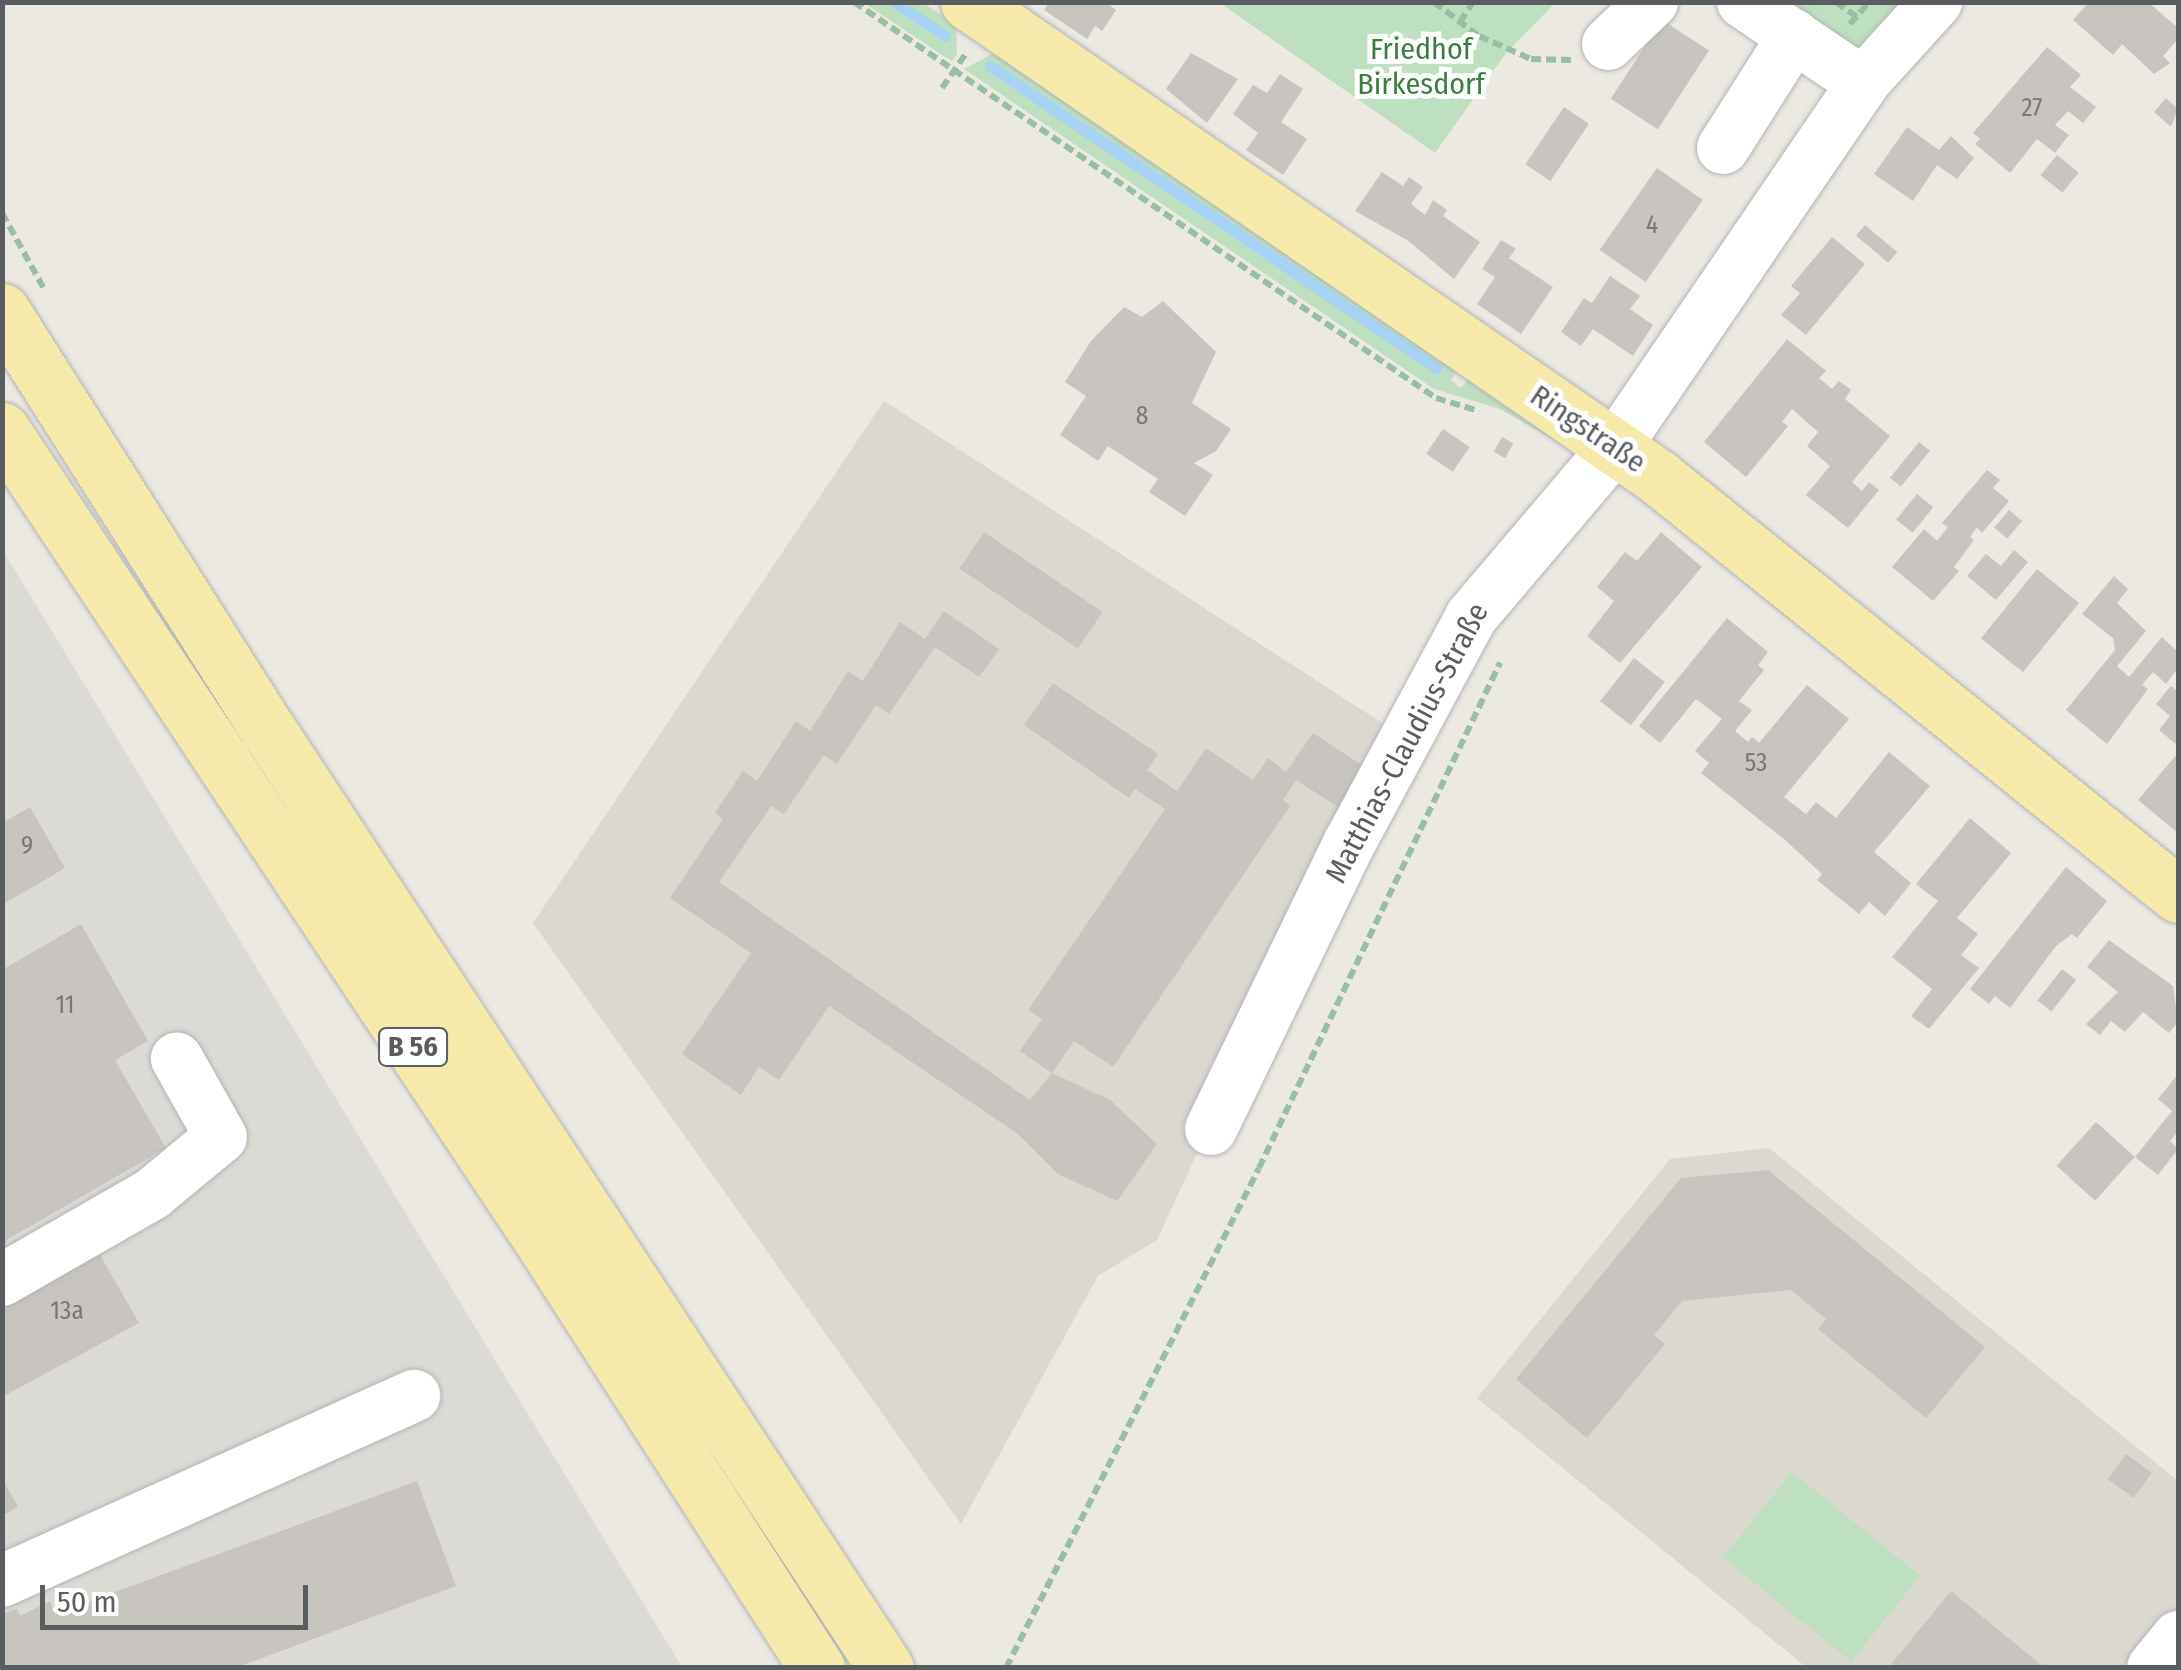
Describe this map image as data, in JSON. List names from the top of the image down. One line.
{"streets":{"main road":["Ringstraße","B 56"],"street":["Matthias-Claudius-Straße"]},"crossings":[["Ringstraße","Matthias-Claudius-Straße"]],"parks":["Friedhof Birkesdorf"],"house_numbers":["27","4","8","53","9","11","13a"],"scale_bar":"50 m"}
